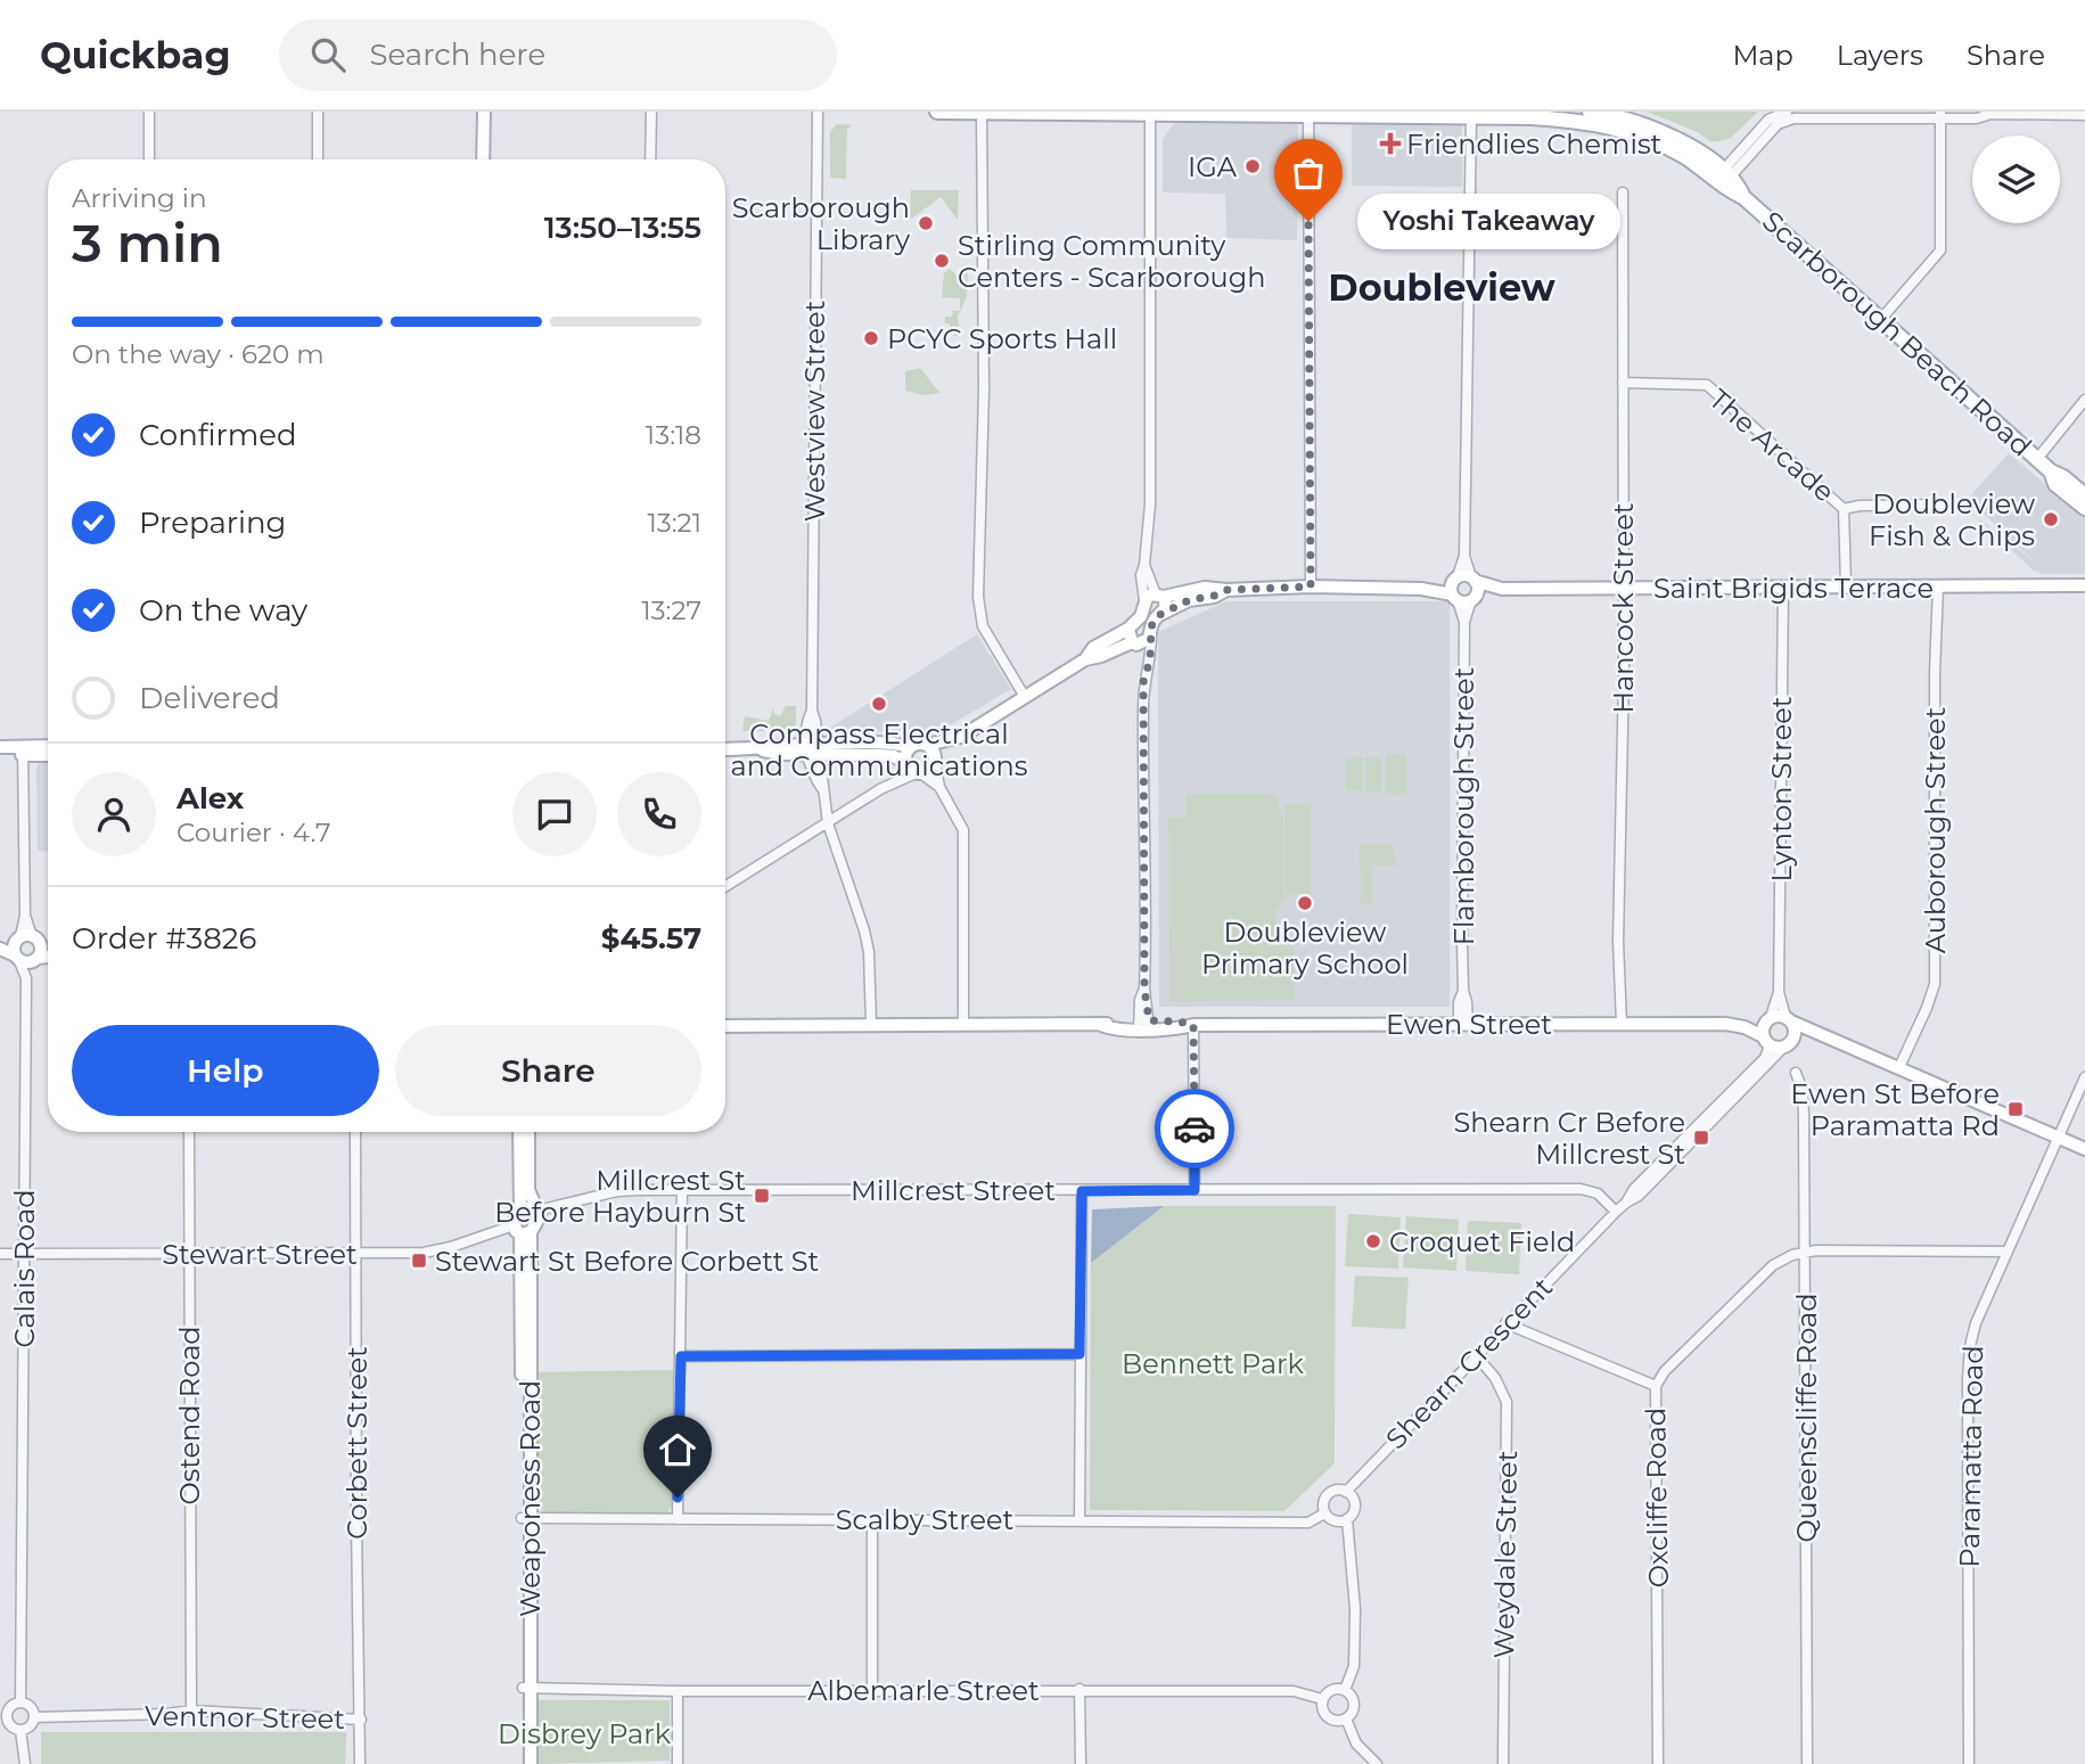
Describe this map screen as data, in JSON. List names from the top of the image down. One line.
{"streets":{"main road":["Scarborough Beach Road","Saint Brigids Terrace","Ewen Street","Weaponess Road"],"street":["Westview Street","The Arcade","Hancock Street","Lynton Street","Flamborough Street","Auborough Street","Millcrest Street","Stewart Street","Calais Road","Shearn Crescent","Ostend Road","Queenscliffe Road","Corbett Street","Paramatta Road","Oxcliffe Road","Scalby Street","Weydale Street","Albemarle Street","Ventnor Street"]},"crossings":[["Scarborough Beach Road","Flamborough Street"],["Westview Street","Ewen Street"],["The Arcade","Saint Brigids Terrace"],["The Arcade","Hancock Street"],["Saint Brigids Terrace","Hancock Street"],["Saint Brigids Terrace","Lynton Street"],["Saint Brigids Terrace","Flamborough Street"],["Saint Brigids Terrace","Auborough Street"],["Hancock Street","Ewen Street"],["Lynton Street","Ewen Street"],["Flamborough Street","Ewen Street"],["Auborough Street","Ewen Street"],["Ewen Street","Shearn Crescent"],["Ewen Street","Paramatta Road"],["Millcrest Street","Shearn Crescent"],["Stewart Street","Calais Road"],["Stewart Street","Ostend Road"],["Stewart Street","Corbett Street"],["Stewart Street","Weaponess Road"],["Calais Road","Ventnor Street"],["Shearn Crescent","Scalby Street"],["Shearn Crescent","Weydale Street"],["Ostend Road","Ventnor Street"],["Queenscliffe Road","Oxcliffe Road"],["Corbett Street","Ventnor Street"],["Weaponess Road","Scalby Street"],["Weaponess Road","Albemarle Street"]],"districts":["Doubleview"],"parks":["Bennett Park","Disbrey Park"],"places":{"health":["Friendlies Chemist"],"other":["IGA","Yoshi Takeaway","Scarborough Library","Stirling Community Centers - Scarborough","PCYC Sports Hall","Doubleview Fish & Chips","Compass Electrical and Communications","Doubleview Primary School","Croquet Field"],"transit":["Ewen St Before Paramatta Rd","Shearn Cr Before Millcrest St","Millcrest St Before Hayburn St","Stewart St Before Corbett St"]},"page":{"header":"Quickbag","search":"Search here","nav":["Map","Layers","Share"],"heading":["3 min","Arriving in","13:50–13:55"],"panel":["Alex","Courier · 4.7","Order #3826","$45.57"],"bubble":"Yoshi Takeaway","bar":"On the way · 620 m","list":[["Confirmed","13:18"],["Preparing","13:21"],["On the way","13:27"],"Delivered"],"buttons":["Help","Share"]}}
